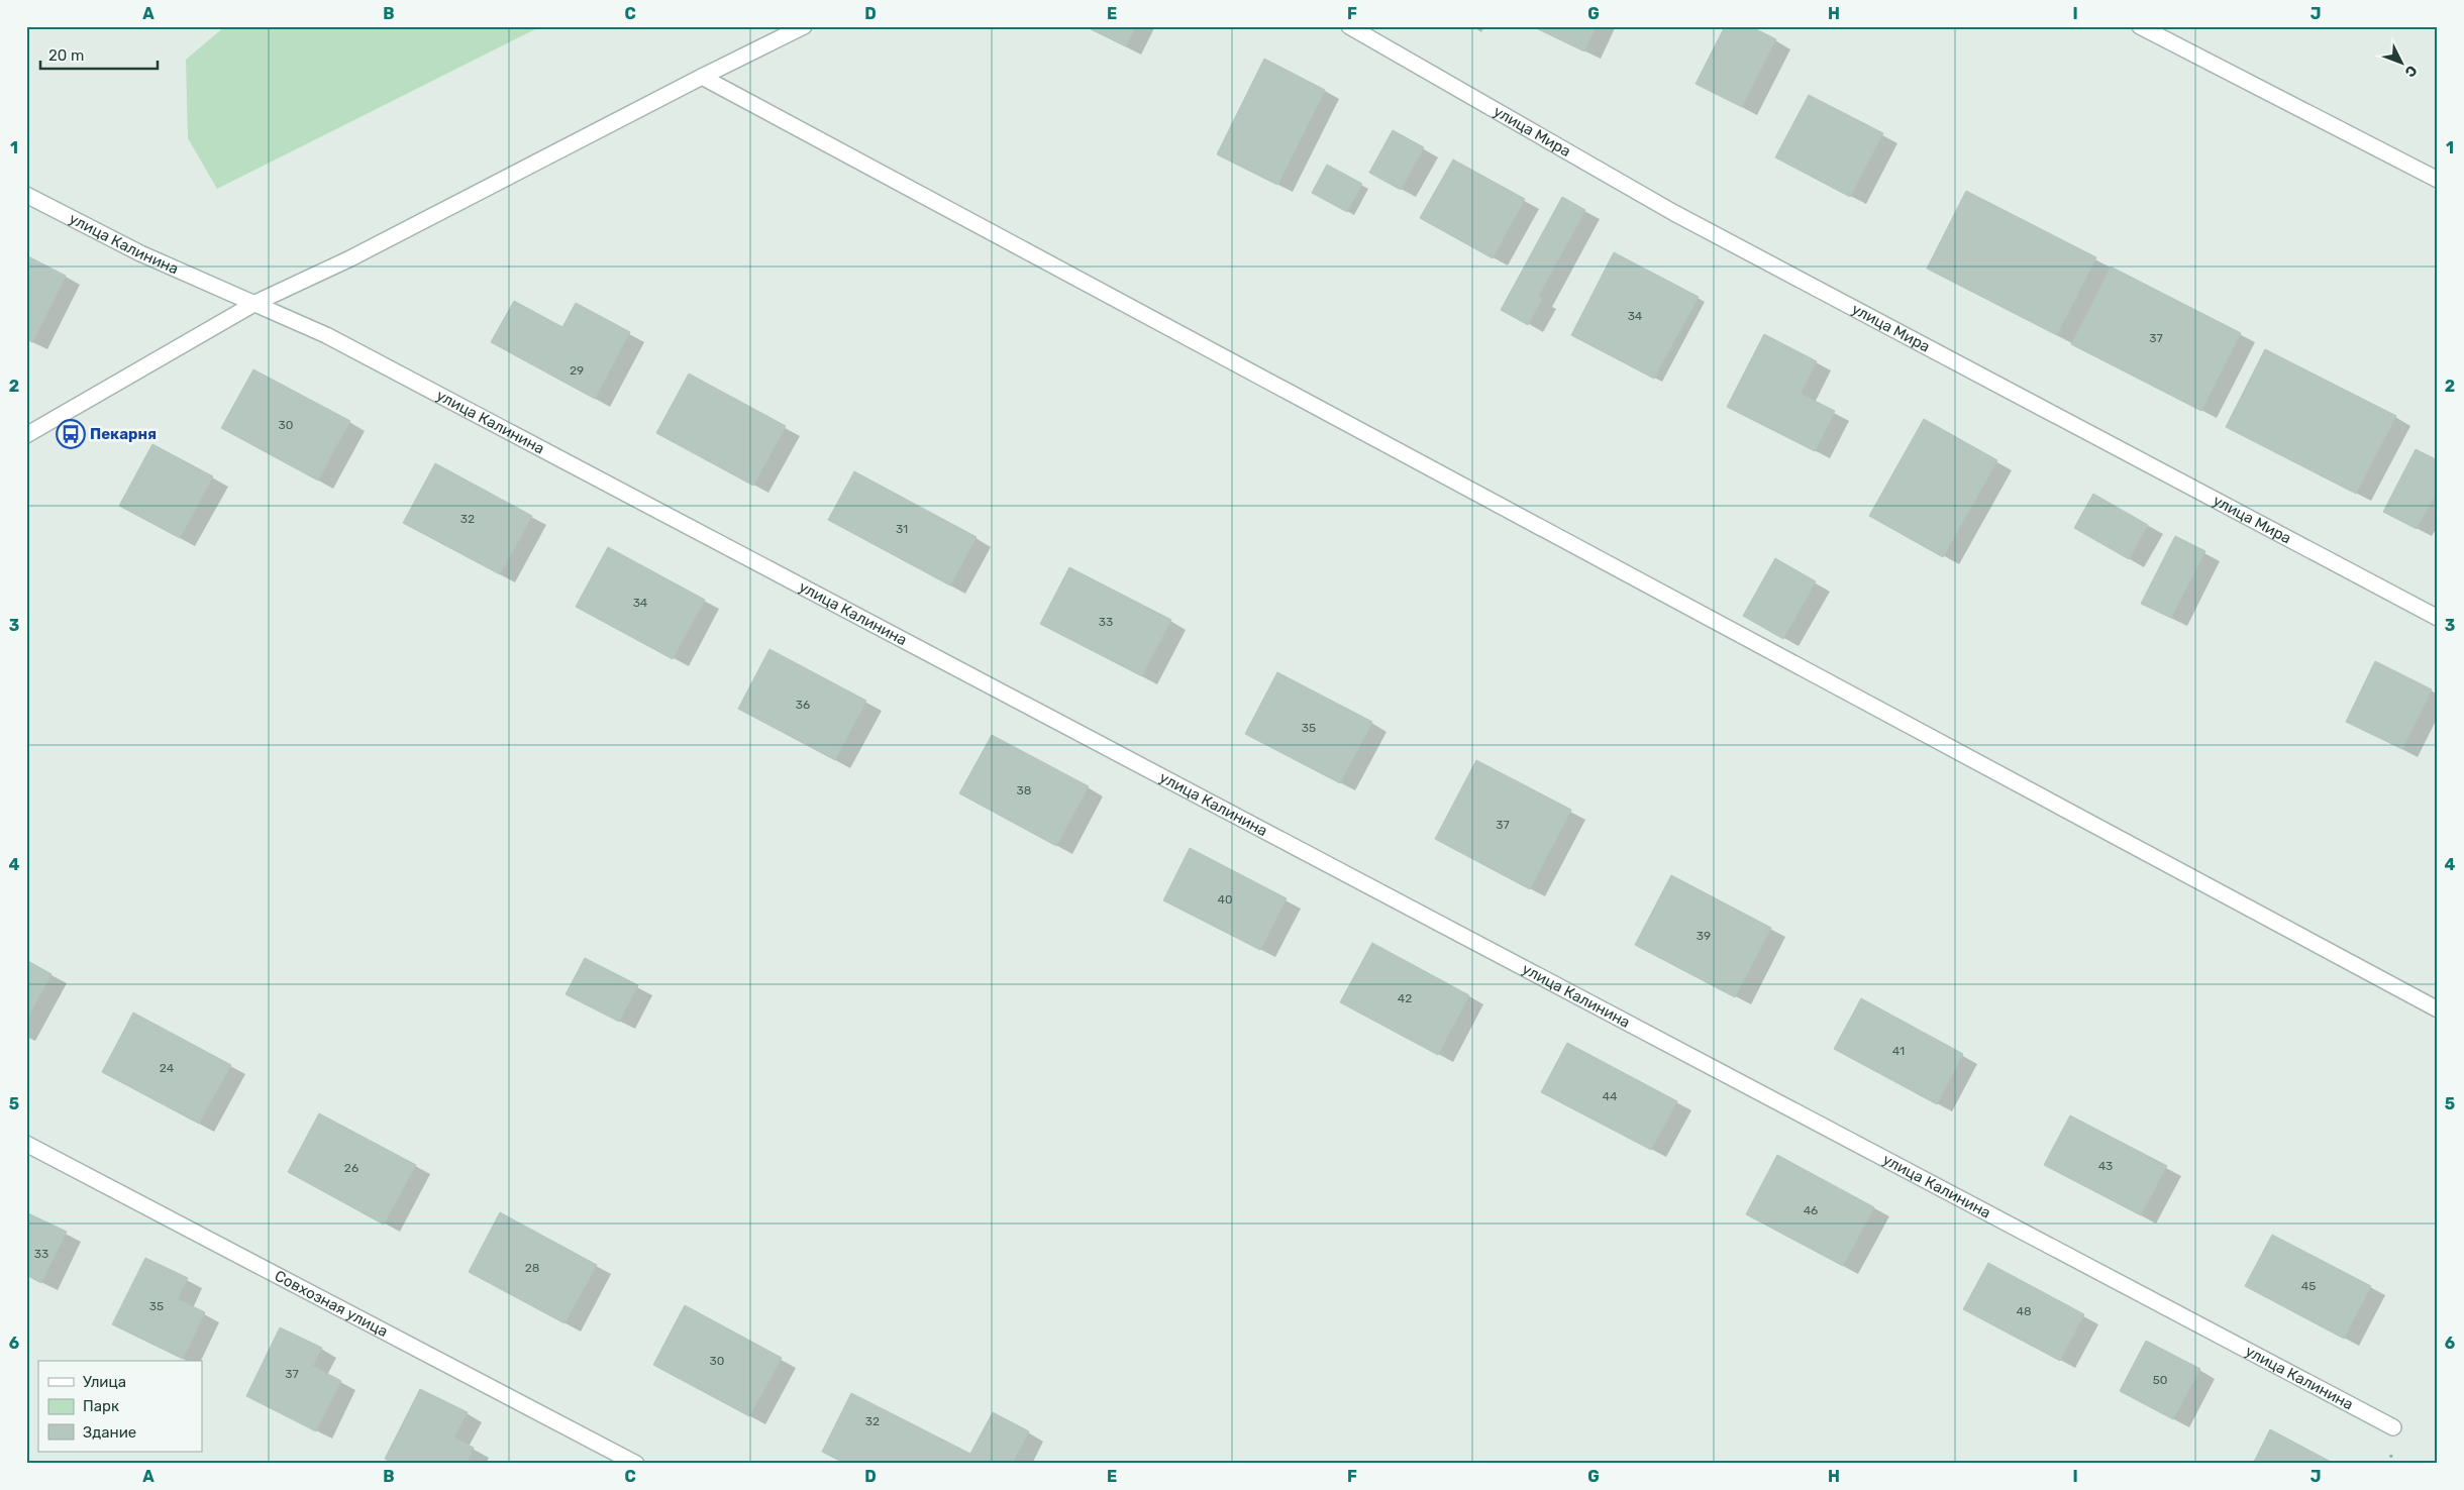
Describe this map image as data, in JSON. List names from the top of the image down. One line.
{"streets":{"street":["улица Мира","улица Калинина","Совхозная улица"]},"places":{"bus stop":["Пекарня"]},"house_numbers":["34","37","29","30","32","31","34","33","36","35","38","37","40","39","42","41","24","44","43","26","46","33","28","45","35","48","30","37","50","32"],"legend":["Улица","Парк","Здание"],"scale_bar":"20 m","north":"bottom right","grid":{"columns":["A","B","C","D","E","F","G","H","I","J"],"rows":["1","2","3","4","5","6"]}}
